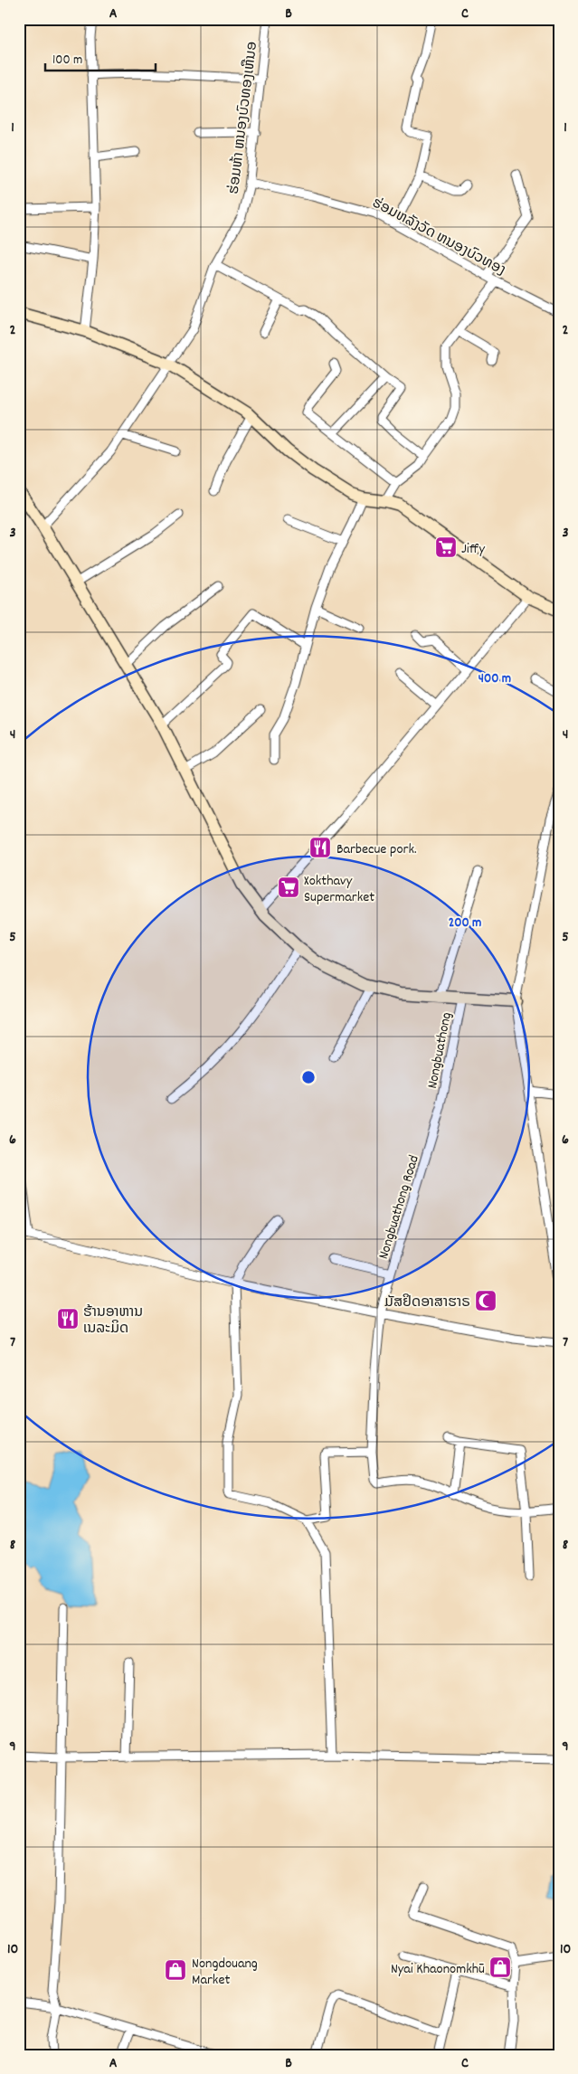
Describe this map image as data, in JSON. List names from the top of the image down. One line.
{"streets":{"street":["ຮ່ອມຫ້າ ຫນອງບົວທອງເຫືນອ","ຮ່ອມຫລັງວັດ ຫນອງບົວທອງ","Nongbuathong","Nongbuathong Road"]},"crossings":[["ຮ່ອມຫ້າ ຫນອງບົວທອງເຫືນອ","ຮ່ອມຫລັງວັດ ຫນອງບົວທອງ"],["Nongbuathong","Nongbuathong Road"]],"places":{"supermarket":["Jiffy","Xokthavy Supermarket"],"restaurant":["Barbecue pork.","ຮ້ານອາຫານ ເນລະມິດ"],"mosque":["ມັສຢິດອາສາຮາຣ"],"shop":["Nyai Khaonomkhū","Nongdouang Market"]},"scale_bar":"100 m","grid":{"columns":["A","B","C"],"rows":["1","2","3","4","5","6","7","8","9","10"]},"rings":["400 m","200 m"]}
